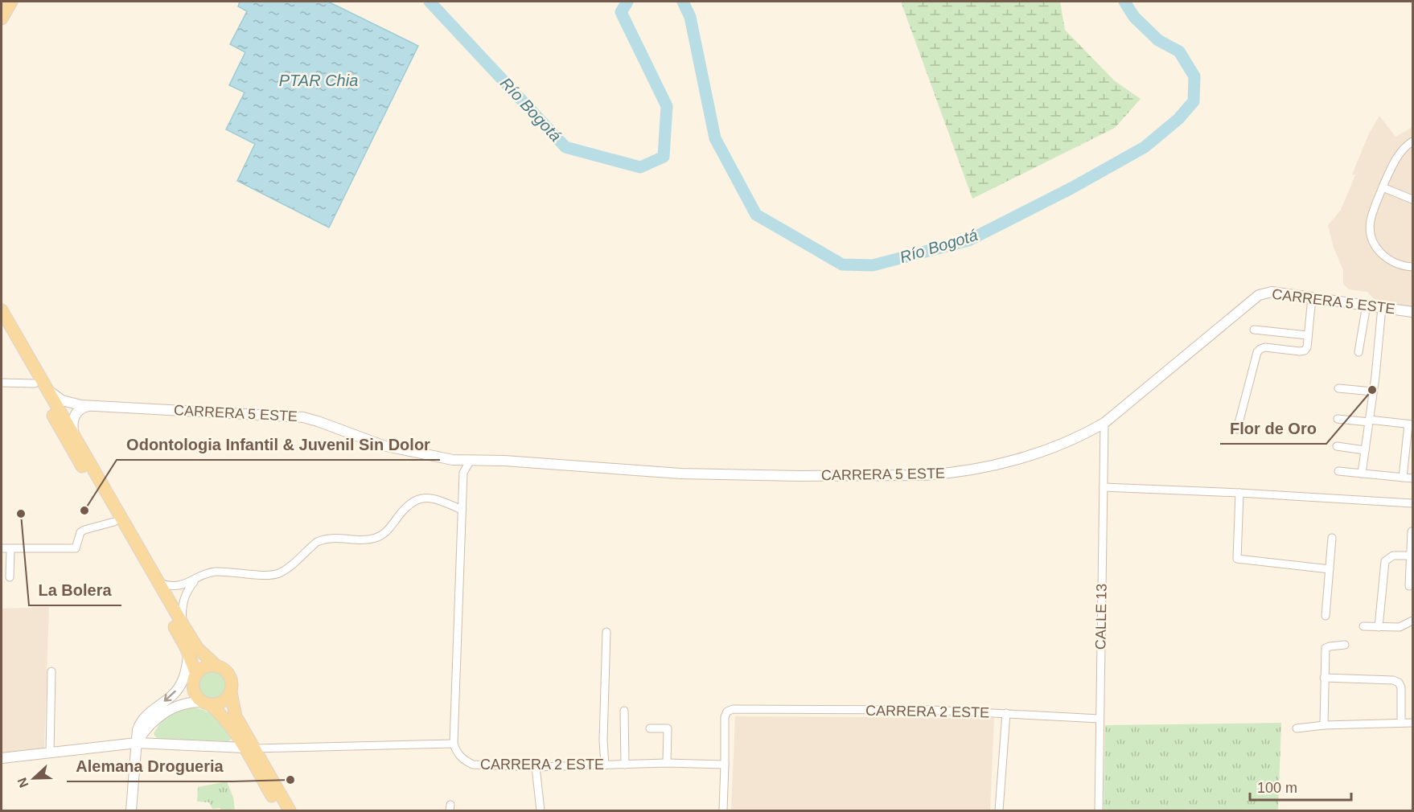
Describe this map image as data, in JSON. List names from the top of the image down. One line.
{"streets":{"street":["CARRERA 5 ESTE","CALLE 13","CARRERA 2 ESTE"]},"crossings":[["CARRERA 5 ESTE","CALLE 13"],["CALLE 13","CARRERA 2 ESTE"]],"water":["PTAR Chia","Río Bogotá"],"places":["Flor de Oro","Odontologia Infantil & Juvenil Sin Dolor","La Bolera","Alemana Drogueria"],"scale_bar":"100 m","north":"left"}
